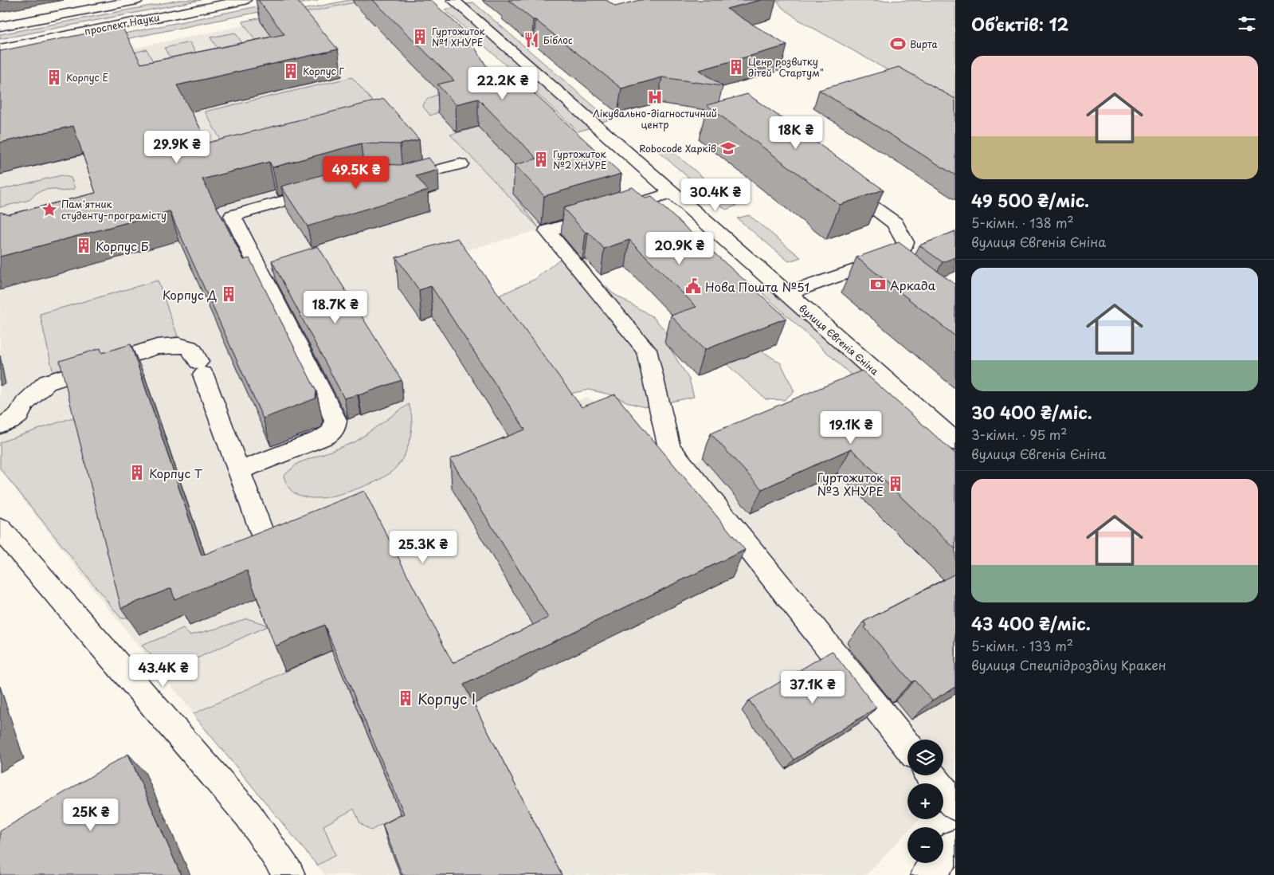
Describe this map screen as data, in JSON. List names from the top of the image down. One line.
{"streets":{"street":["проспект Науки","вулиця Євгенія Єніна"]},"places":{"building":["Гуртожиток №1 ХНУРЕ","Ценр розвитку дітей \"Стартум\"","Корпус Г","Корпус E","Гуртожиток №2 ХНУРЕ","Корпус Б","Корпус Д","Корпус T","Гуртожиток №3 ХНУРЕ","Корпус І"],"restaurant":["Біблос"],"sports":["Вирта"],"hospital":["Лікувально-діагностичний центр"],"school or university":["Robocode Харків"],"place":["Пам'ятник студенту-програмісту"],"bank":["Аркада"],"public building":["Нова Пошта №51"]},"page":{"heading":"Об’єктів: 12","list":[{"name":"49 500 ₴/міс.","note":"5-кімн. · 138 m² · вулиця Євгенія Єніна"},{"name":"30 400 ₴/міс.","note":"3-кімн. · 95 m² · вулиця Євгенія Єніна"},{"name":"43 400 ₴/міс.","note":"5-кімн. · 133 m² · вулиця Спецпідрозділу Кракен"}],"price":["22.2K ₴","18K ₴","29.9K ₴","49.5K ₴","30.4K ₴","20.9K ₴","18.7K ₴","19.1K ₴","25.3K ₴","43.4K ₴","37.1K ₴","25K ₴"],"map_buttons":["+","−"]}}
